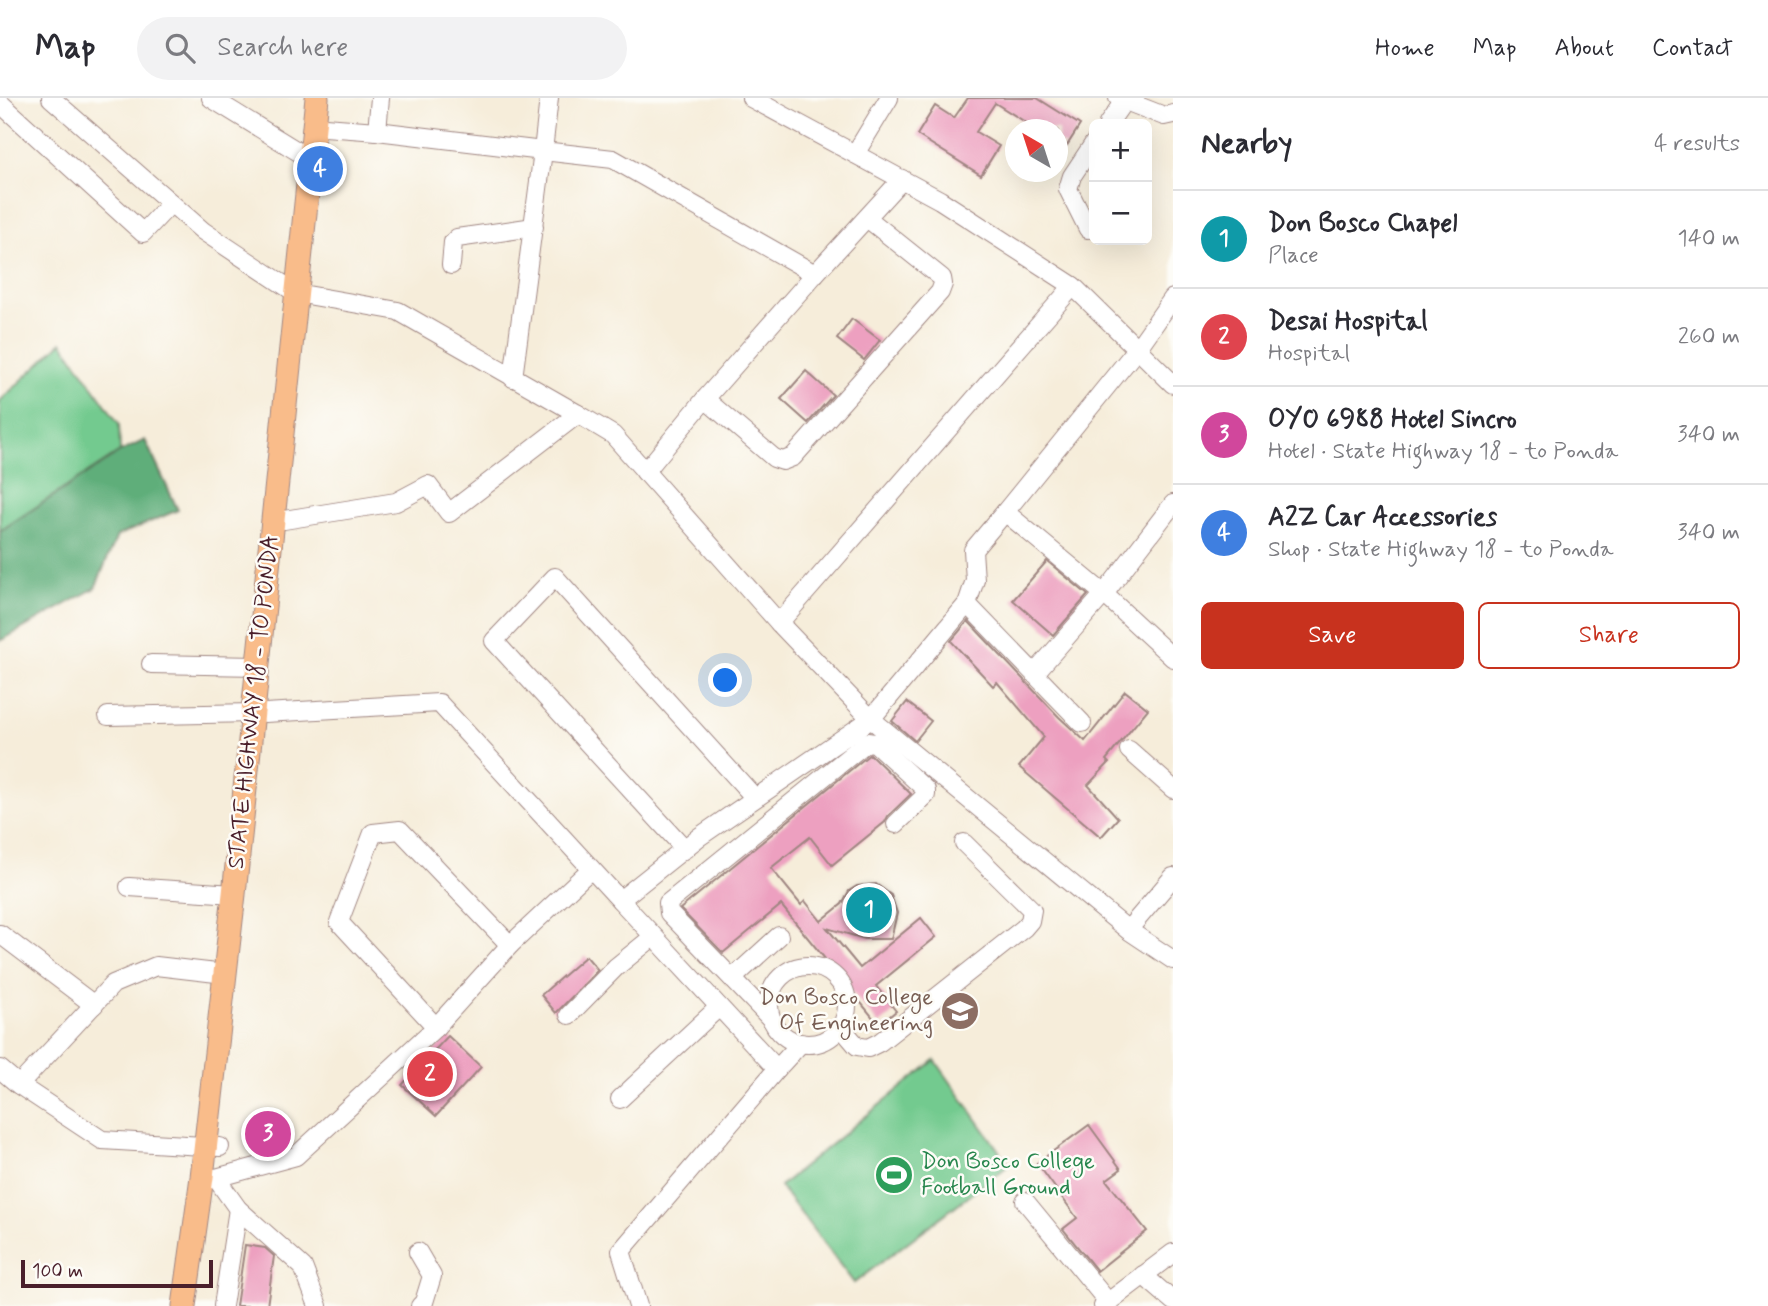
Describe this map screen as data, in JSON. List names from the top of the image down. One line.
{"streets":{"main road":["STATE HIGHWAY 18 - TO PONDA"]},"places":{"school or university":["Don Bosco College Of Engineering"],"sports":["Don Bosco College Football Ground"]},"scale_bar":"100 m","north":"top left","page":{"header":"Map","search":"Search here","nav":["Home","Map","About","Contact"],"heading":["Nearby","4 results"],"map_buttons":["+","−"],"pins":["4","1","2","3"],"list":[{"mark":"1","name":"Don Bosco Chapel","note":"Place","value":"140 m"},{"mark":"2","name":"Desai Hospital","note":"Hospital","value":"260 m"},{"mark":"3","name":"OYO 6988 Hotel Sincro","note":"Hotel · State Highway 18 - to Ponda","value":"340 m"},{"mark":"4","name":"A2Z Car Accessories","note":"Shop · State Highway 18 - to Ponda","value":"340 m"}],"buttons":["Save","Share"],"scale":"100 m"}}
